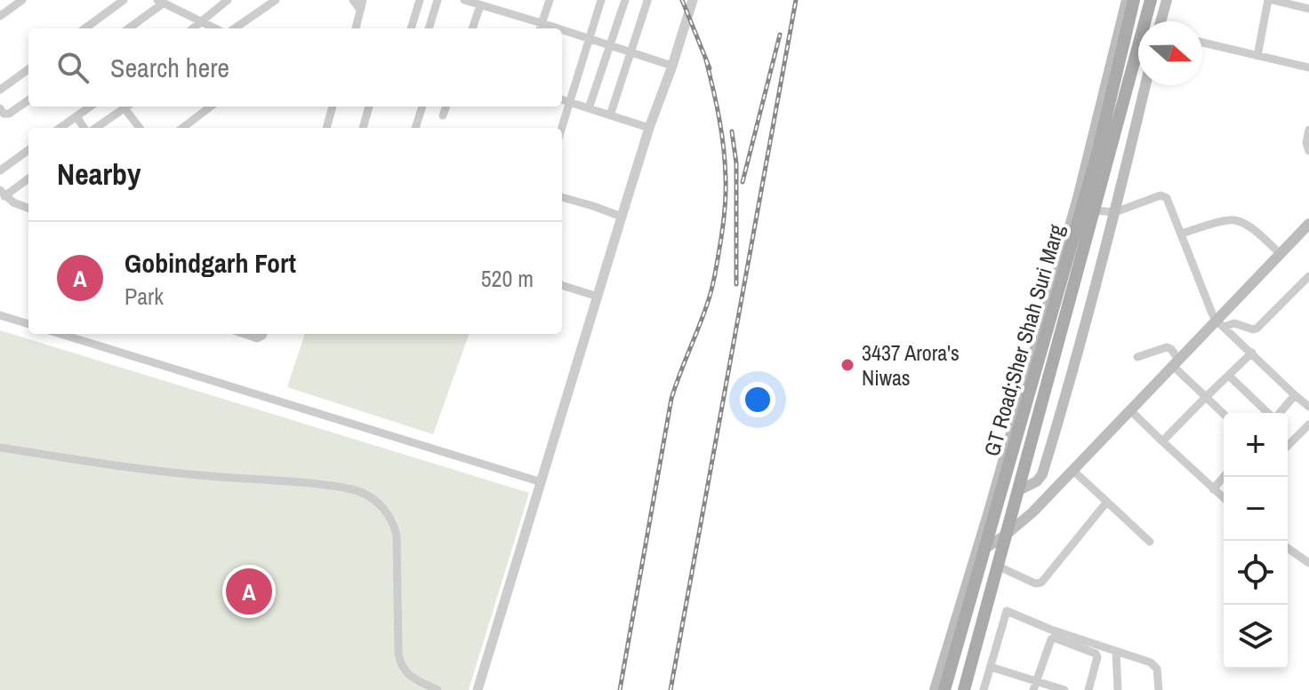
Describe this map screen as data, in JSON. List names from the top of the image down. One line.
{"streets":{"main road":["GT Road;Sher Shah Suri Marg"]},"places":["3437 Arora's Niwas"],"north":"right","page":{"search":"Search here","heading":"Nearby","list":[{"mark":"A","name":"Gobindgarh Fort","note":"Park","value":"520 m"}],"map_buttons":["+","−"],"pins":"A"}}
